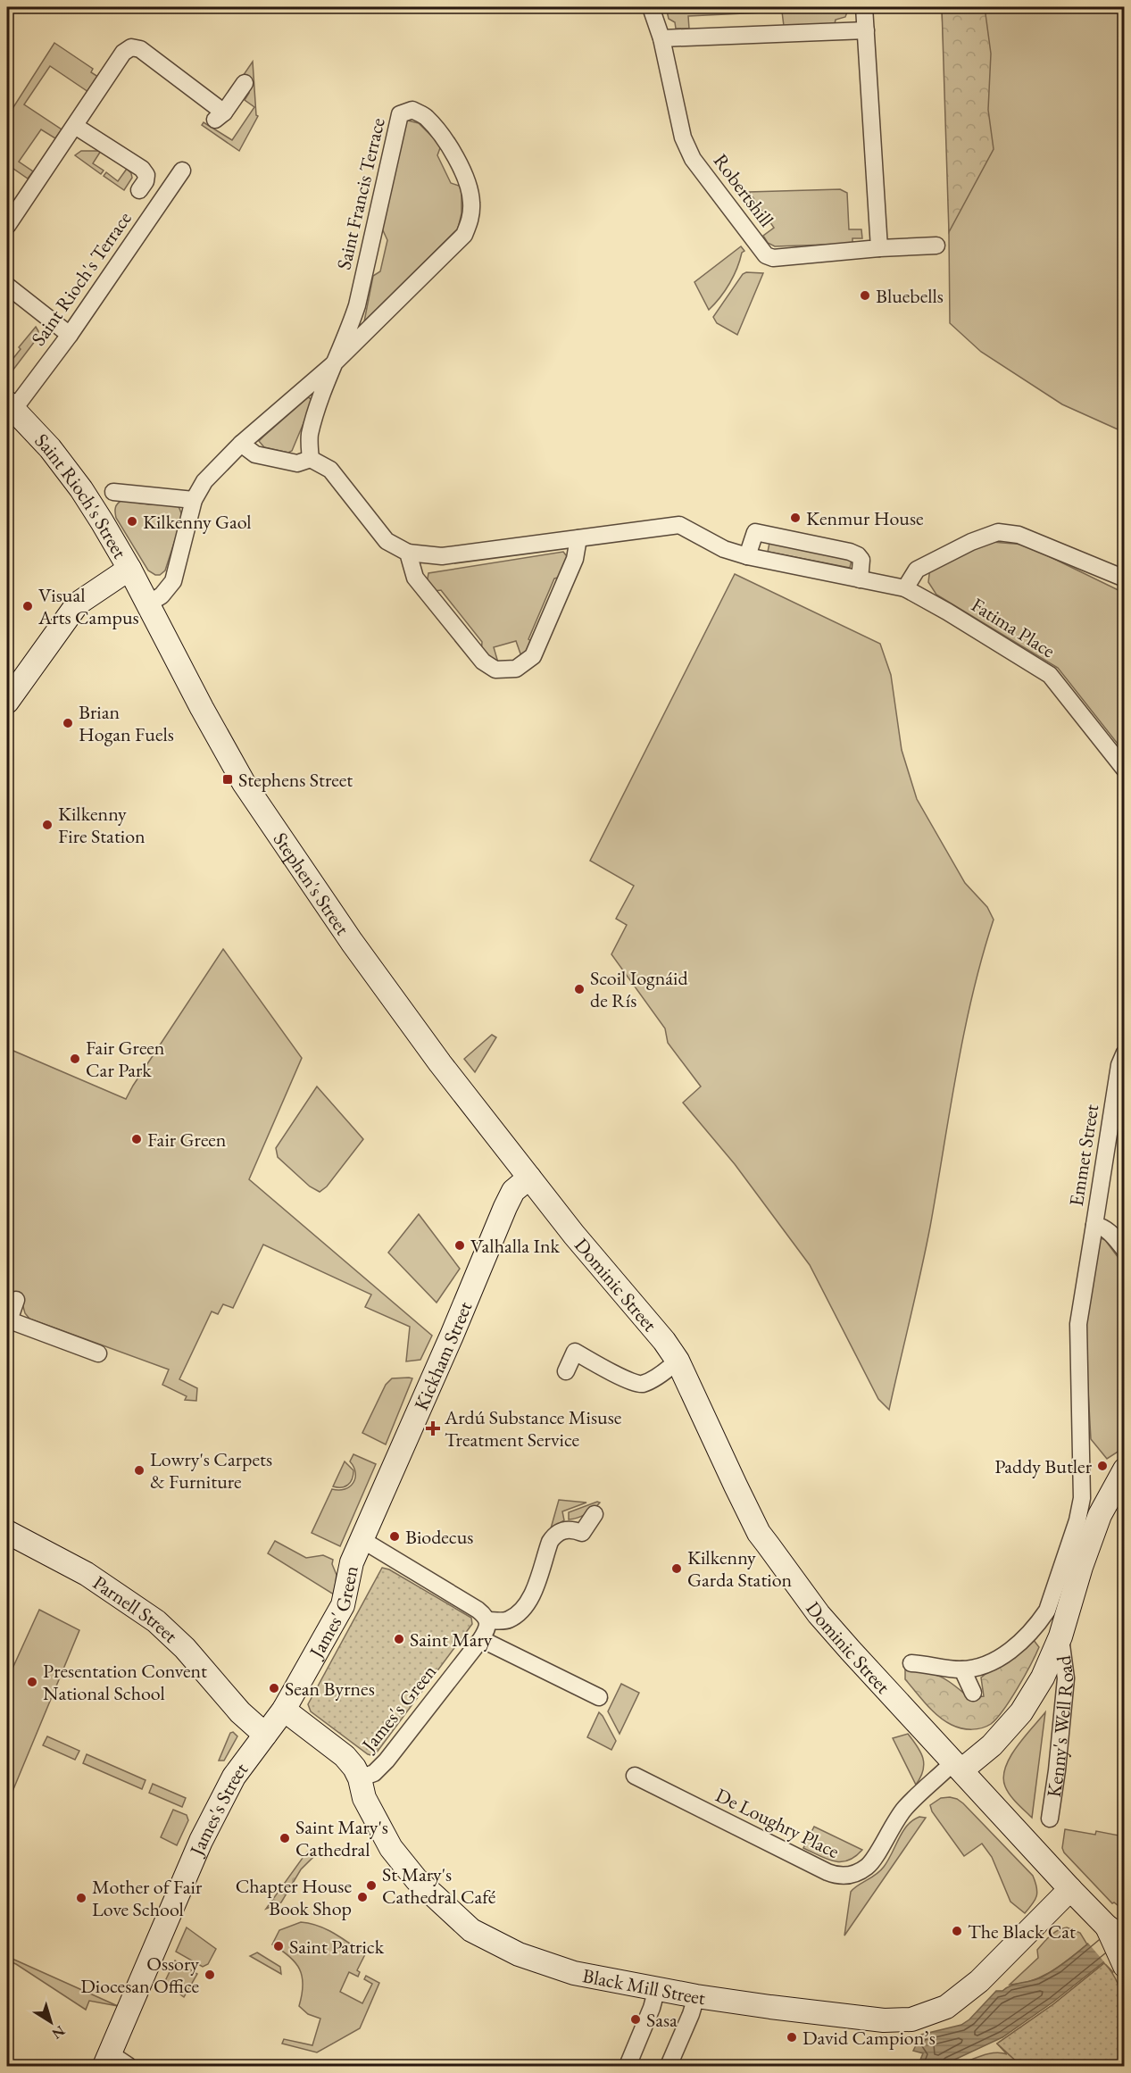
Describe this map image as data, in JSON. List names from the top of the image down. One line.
{"streets":{"street":["Robertshill","Saint Francis Terrace","Saint Rioch's Terrace","Saint Rioch's Street","Fatima Place","Stephen's Street","Emmet Street","Dominic Street","Kickham Street","Parnell Street","James' Green","James's Green","Kenny's Well Road","James's Street","De Loughry Place","Black Mill Street"]},"crossings":[["Saint Francis Terrace","Stephen's Street"],["Saint Rioch's Terrace","Saint Rioch's Street"],["Saint Rioch's Street","Stephen's Street"],["Stephen's Street","Dominic Street"],["Stephen's Street","Kickham Street"],["Dominic Street","Kickham Street"],["Dominic Street","Kenny's Well Road"],["Dominic Street","De Loughry Place"],["Dominic Street","Black Mill Street"],["Kickham Street","James' Green"],["Parnell Street","James's Street"],["James' Green","James's Street"],["James' Green","Black Mill Street"],["James's Green","Black Mill Street"],["Kenny's Well Road","De Loughry Place"],["James's Street","Black Mill Street"]],"places":{"other":["Bluebells","Kenmur House","Kilkenny Gaol","Visual Arts Campus","Brian Hogan Fuels","Kilkenny Fire Station","Scoil Iognáid de Rís","Fair Green Car Park","Fair Green","Valhalla Ink","Paddy Butler","Lowry's Carpets & Furniture","Biodecus","Kilkenny Garda Station","Saint Mary","Presentation Convent National School","Sean Byrnes","Saint Mary's Cathedral","St Mary's Cathedral Café","Chapter House Book Shop","Mother of Fair Love School","The Black Cat","Saint Patrick","Ossory Diocesan Office","Sasa","David Campion’s"],"transit":["Stephens Street"],"health":["Ardú Substance Misuse Treatment Service"]},"north":"bottom right"}
